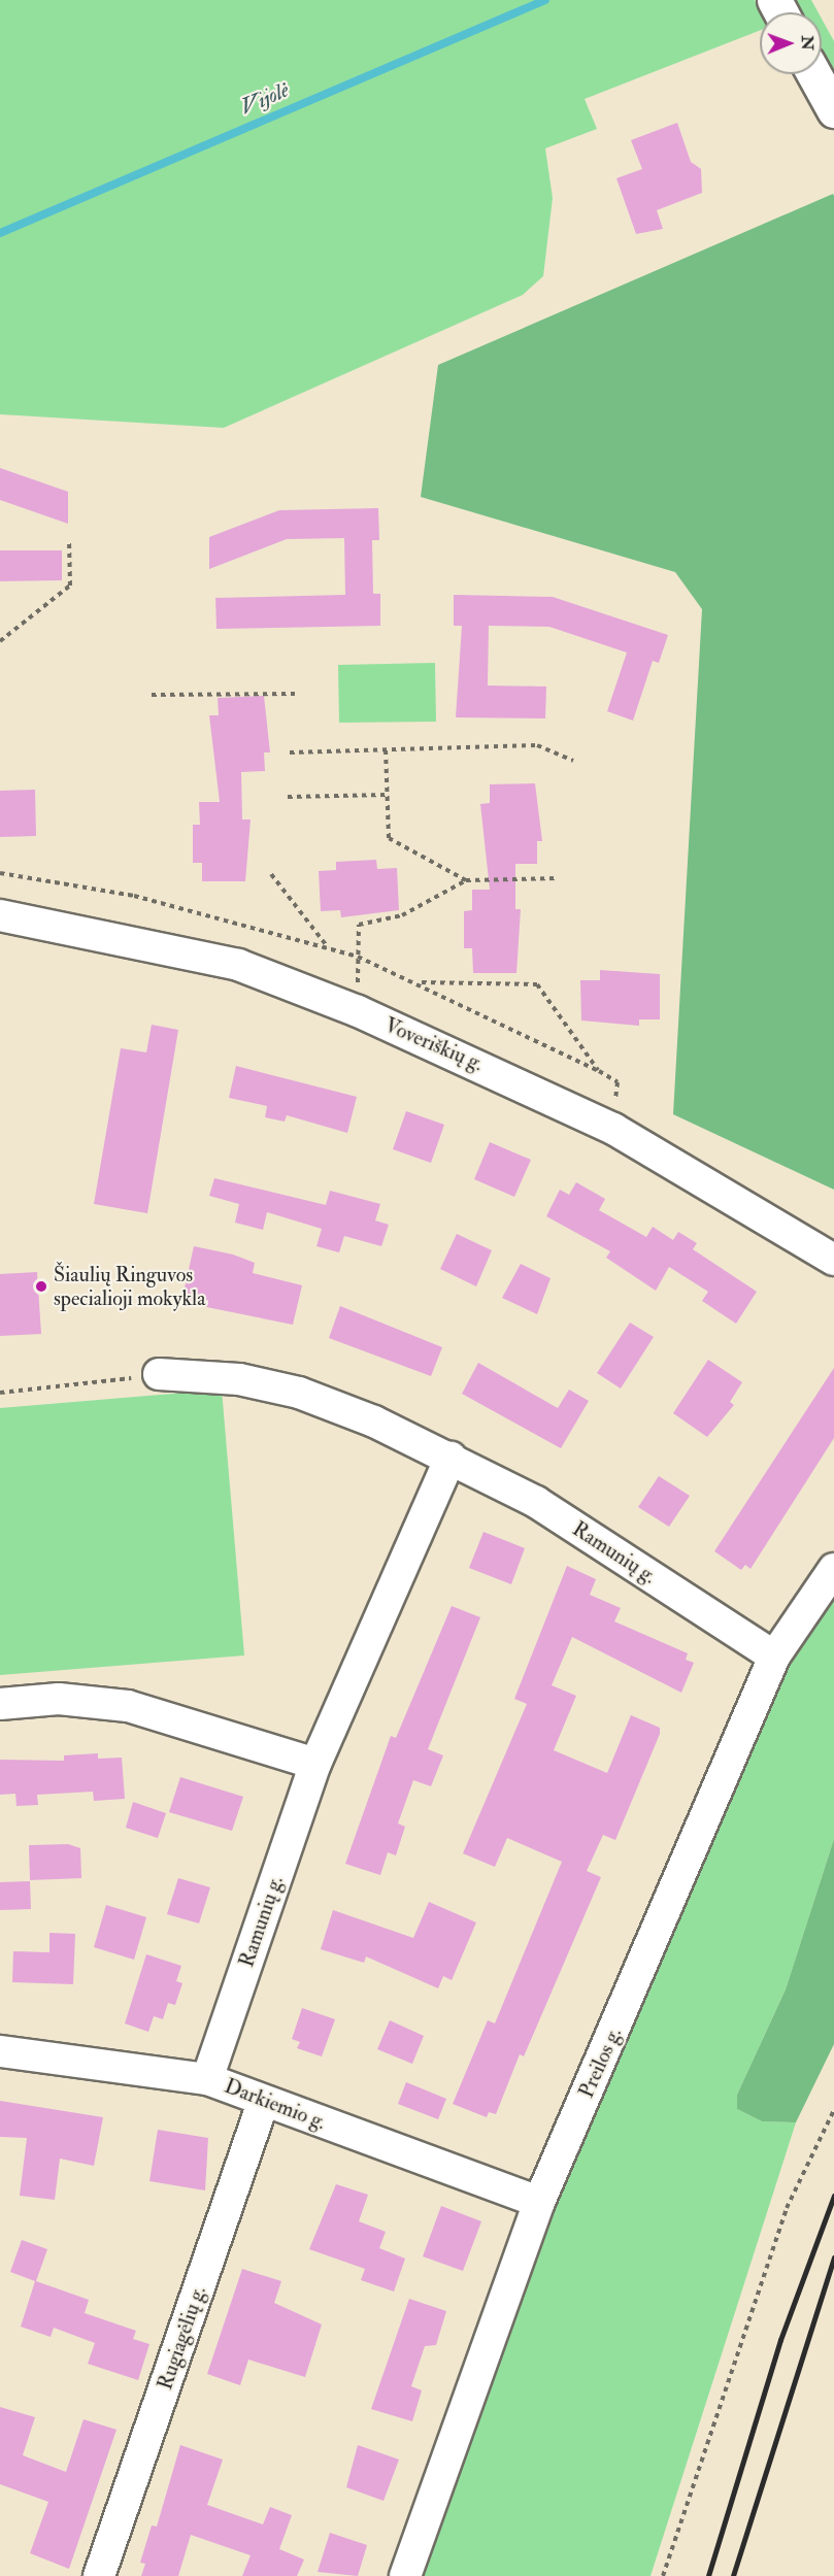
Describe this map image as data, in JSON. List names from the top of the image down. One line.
{"streets":{"street":["Voveriškių g.","Ramunių g.","Preilos g.","Darkiemio g.","Rugiagėlių g."]},"crossings":[["Ramunių g.","Preilos g."],["Ramunių g.","Darkiemio g."],["Preilos g.","Darkiemio g."],["Darkiemio g.","Rugiagėlių g."]],"water":["Vijolė"],"places":["Šiaulių Ringuvos specialioji mokykla"],"north":"right"}
